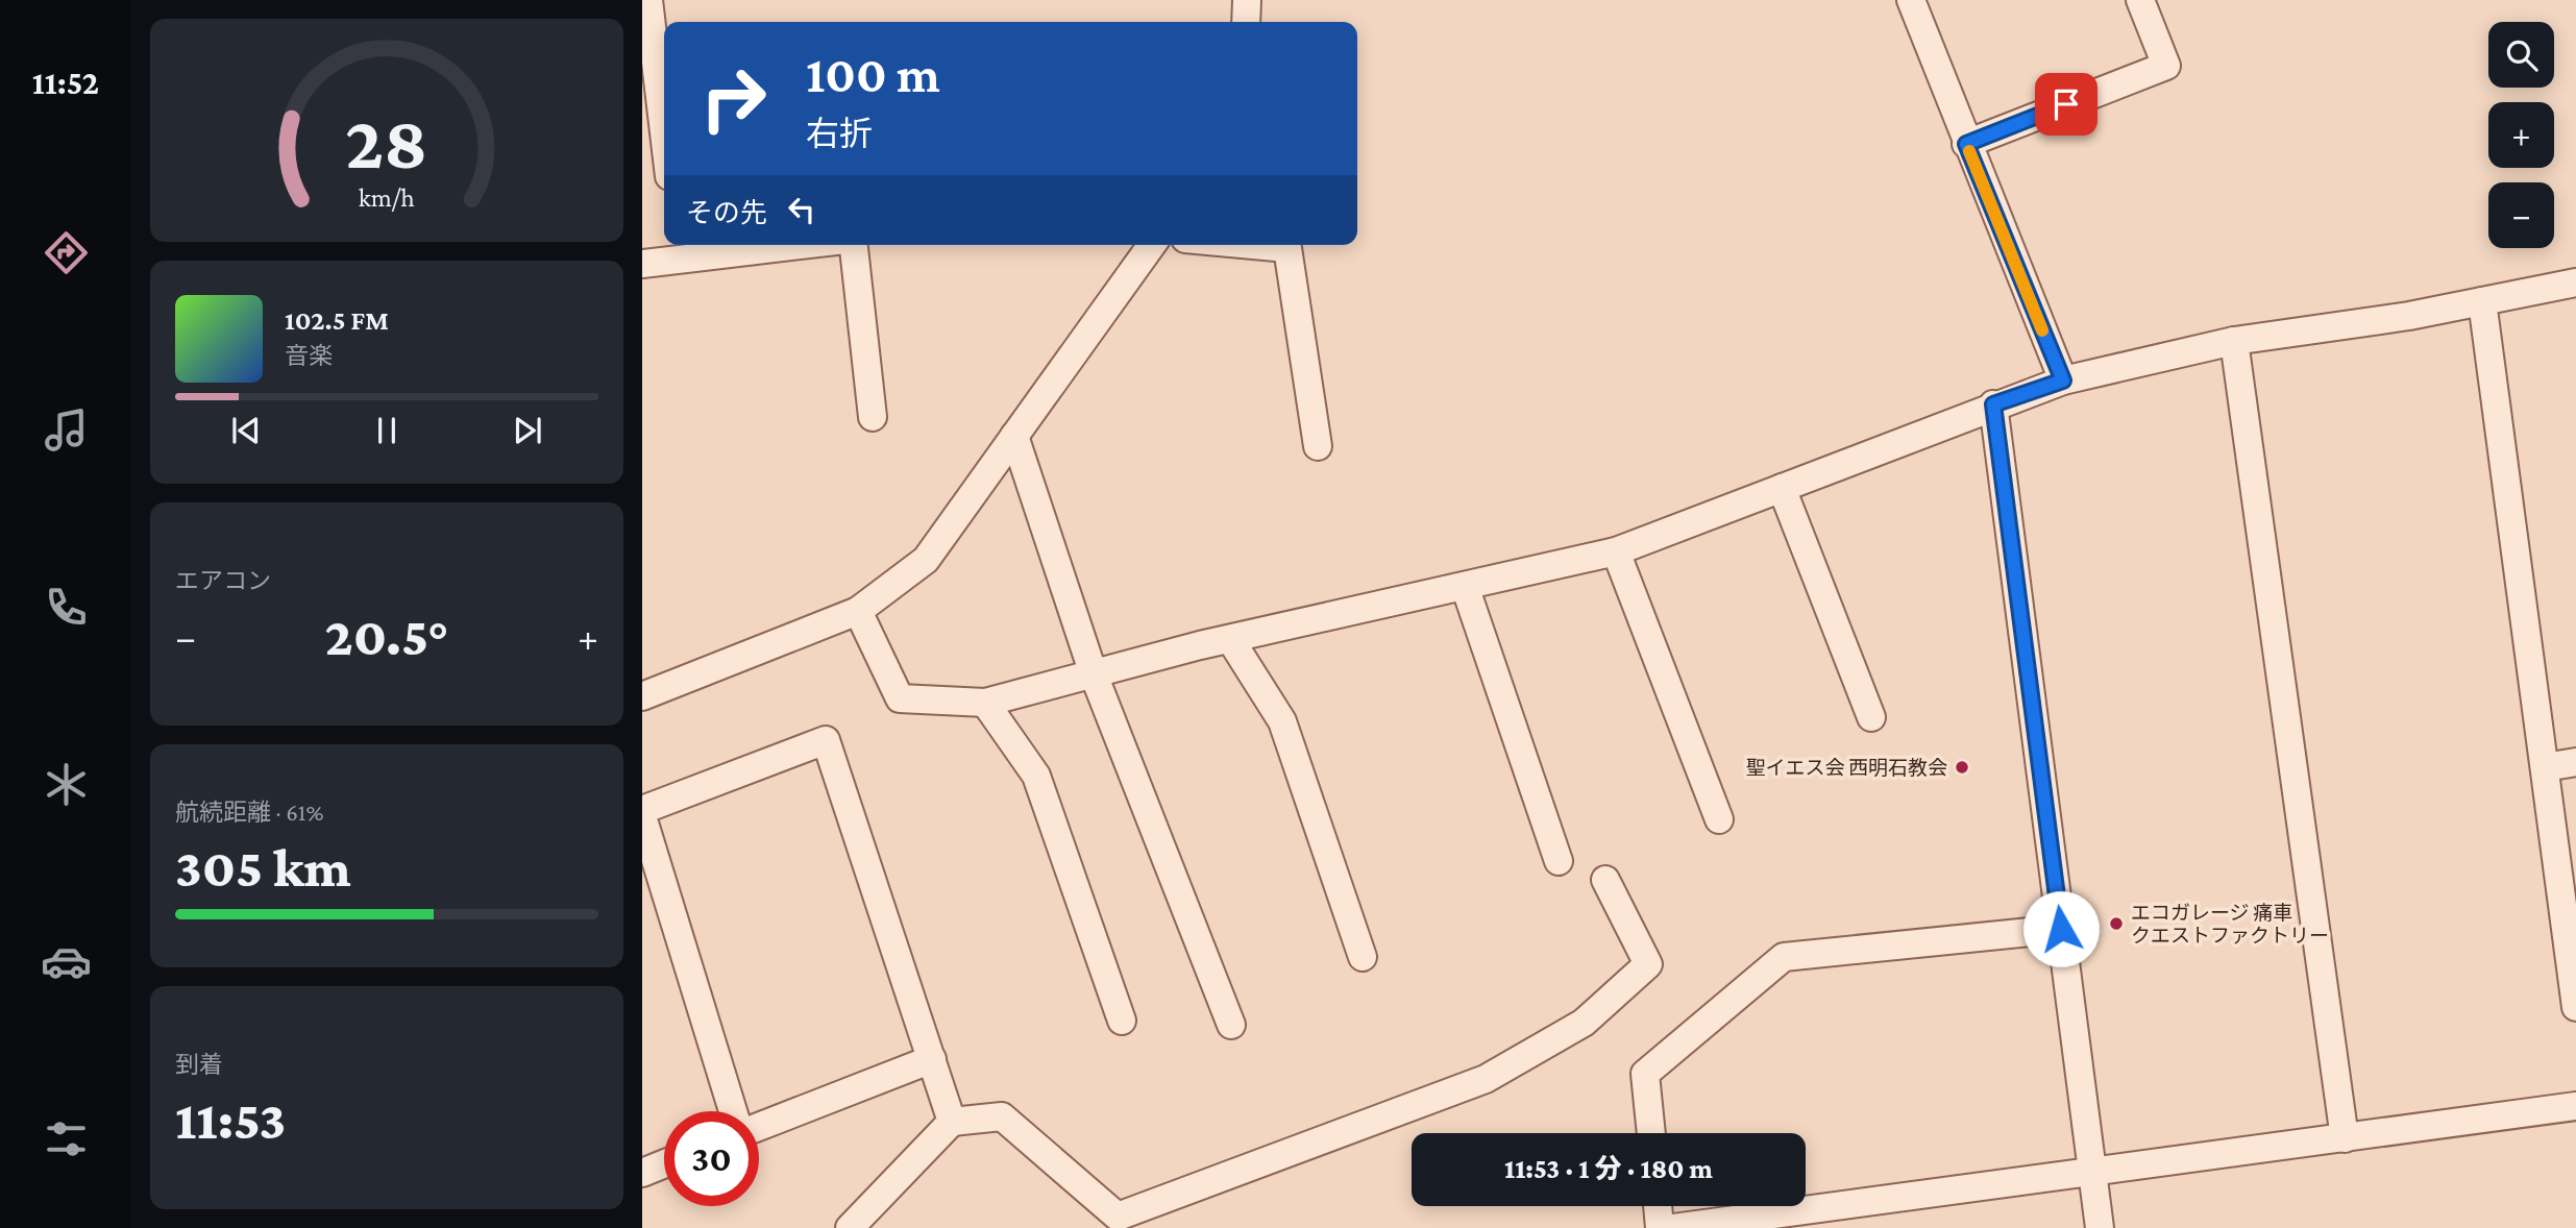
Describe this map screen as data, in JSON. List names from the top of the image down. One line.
{"places":["聖イエス会 西明石教会","エコガレージ 痛車 クエストファクトリー"],"page":{"tabs":"11:52","map_buttons":["+","−"],"turn":["100 m","右折"],"then":"その先","song":["102.5 FM","音楽"],"tile":["エアコン",["航続距離 · 61%","305 km"],["到着","11:53"]],"heat":["−","20.5°","+"],"limit":"30","trip":"11:53 · 1 分 · 180 m","gauge":["28","km/h"]}}
